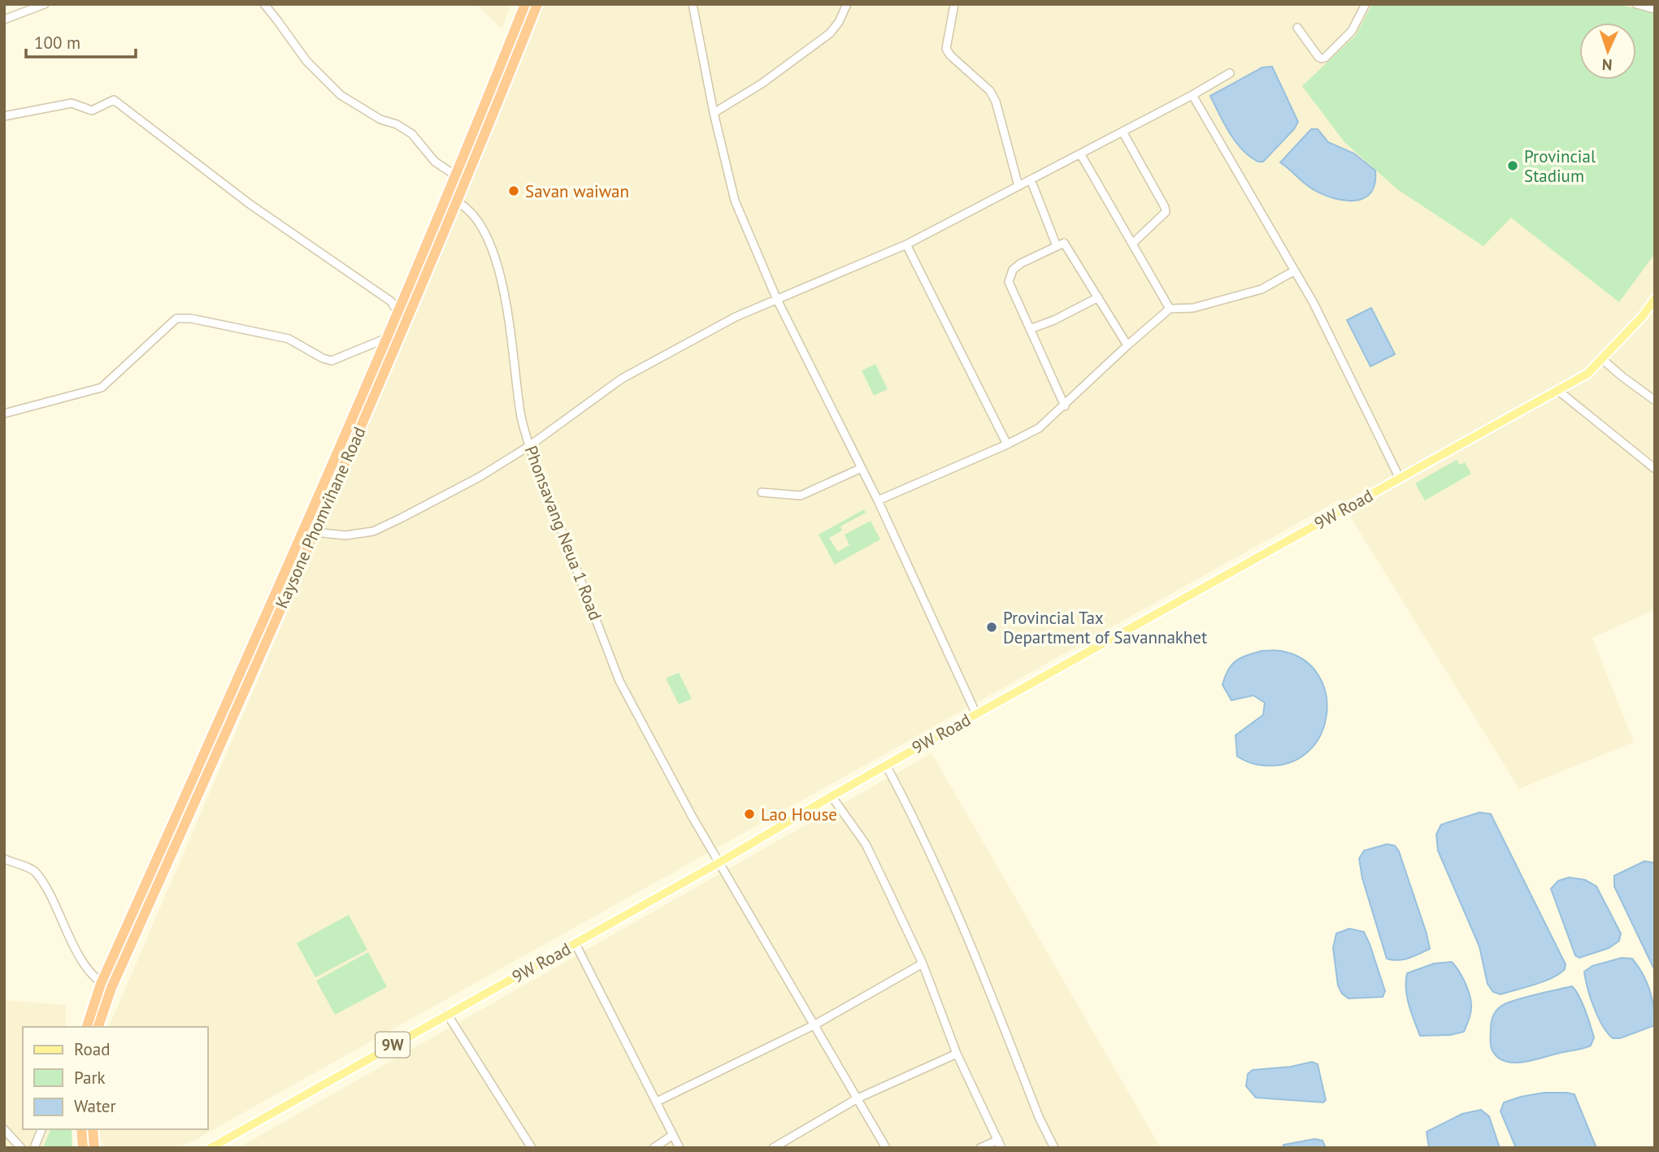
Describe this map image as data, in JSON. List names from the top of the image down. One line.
{"streets":{"highway":["Kaysone Phomvihane Road"],"main road":["9W Road","9W"],"street":["Phonsavang Neua 1 Road"]},"crossings":[["9W Road","Phonsavang Neua 1 Road"],["Kaysone Phomvihane Road","Phonsavang Neua 1 Road"]],"places":["Provincial Stadium","Savan waiwan","Provincial Tax Department of Savannakhet","Lao House"],"legend":["Road","Park","Water"],"scale_bar":"100 m","north":"bottom"}
